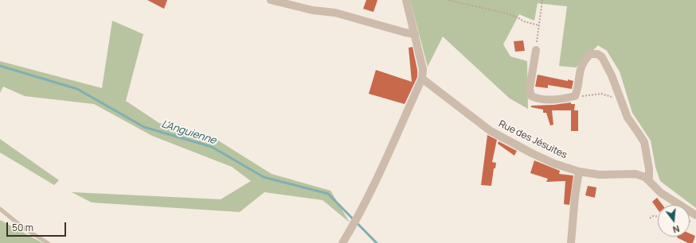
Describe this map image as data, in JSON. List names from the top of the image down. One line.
{"streets":{"street":["Rue des Jésuites"]},"water":["L'Anguienne"],"scale_bar":"50 m","north":"bottom"}
